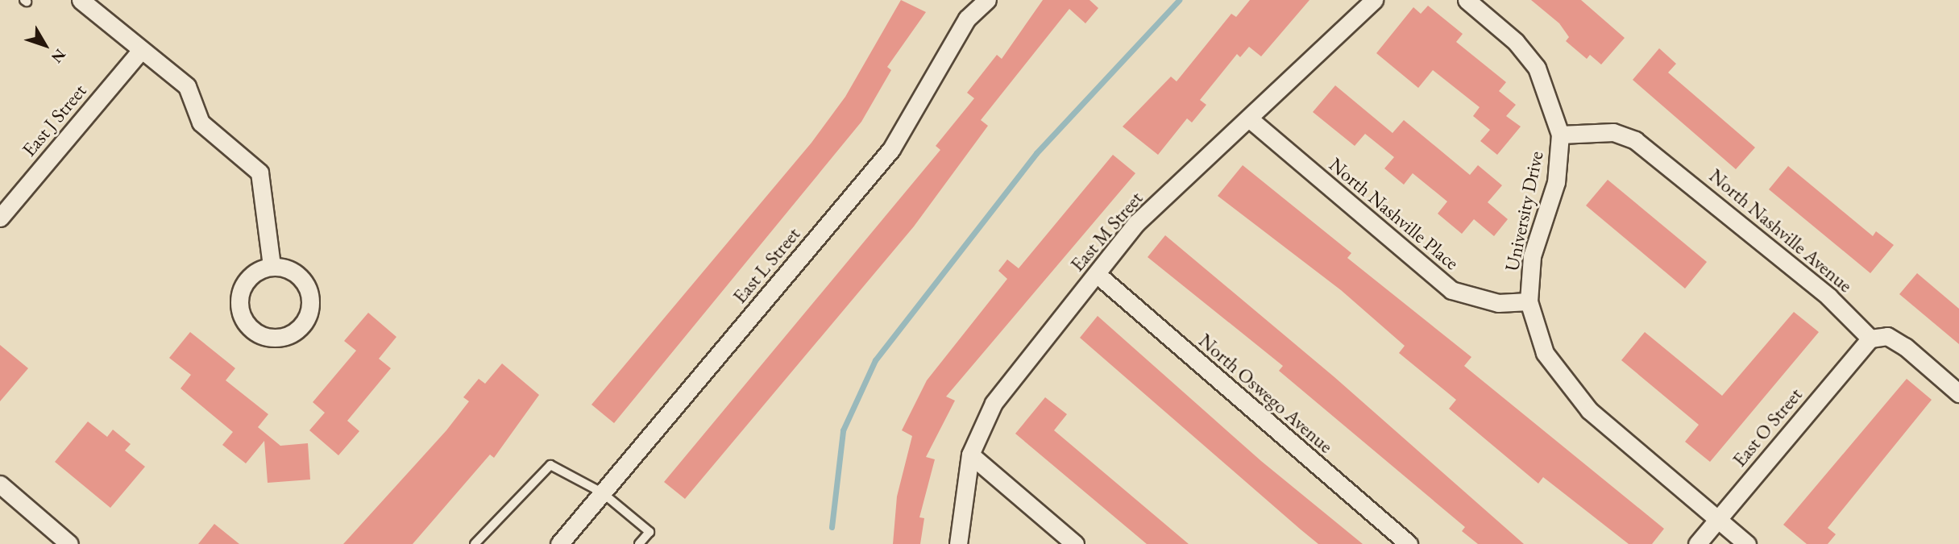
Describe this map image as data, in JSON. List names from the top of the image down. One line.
{"streets":{"street":["East J Street","University Drive","North Nashville Place","North Nashville Avenue","East M Street","East L Street","North Oswego Avenue","East O Street"]},"crossings":[["University Drive","North Nashville Place"],["University Drive","North Nashville Avenue"],["University Drive","East O Street"],["North Nashville Place","East M Street"],["North Nashville Avenue","East O Street"],["East M Street","North Oswego Avenue"]],"north":"bottom right"}
